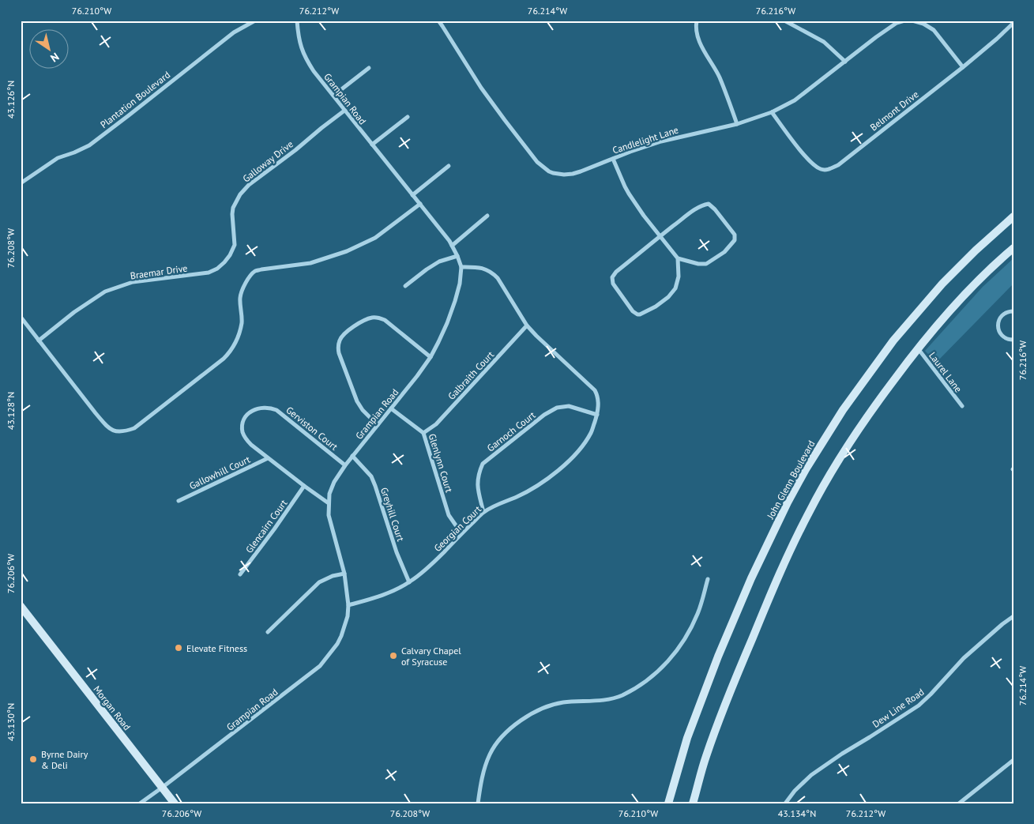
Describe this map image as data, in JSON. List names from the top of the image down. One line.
{"streets":{"main road":["John Glenn Boulevard","Morgan Road"],"street":["Grampian Road","Plantation Boulevard","Belmont Drive","Candlelight Lane","Galloway Drive","Braemar Drive","Laurel Lane","Galbraith Court","Gerviston Court","Garnoch Court","Glenlynn Court","Gallowhill Court","Greyhill Court","Glencairn Court","Georgian Court","Dew Line Road"]},"crossings":[["Grampian Road","Galloway Drive"],["Grampian Road","Gerviston Court"],["Grampian Road","Glenlynn Court"],["Grampian Road","Greyhill Court"],["Grampian Road","Georgian Court"],["Grampian Road","Morgan Road"],["Belmont Drive","Candlelight Lane"],["Galloway Drive","Braemar Drive"],["Galbraith Court","Glenlynn Court"],["Galbraith Court","Georgian Court"],["Gerviston Court","Gallowhill Court"],["Garnoch Court","Georgian Court"],["Glenlynn Court","Georgian Court"],["Greyhill Court","Georgian Court"]],"places":["Elevate Fitness","Calvary Chapel of Syracuse","Byrne Dairy & Deli"],"north":"bottom right","coordinates":["76.210°W","76.212°W","76.214°W","76.216°W","43.126°N","76.208°W","43.128°N","76.206°W","43.130°N","43.134°N"]}
